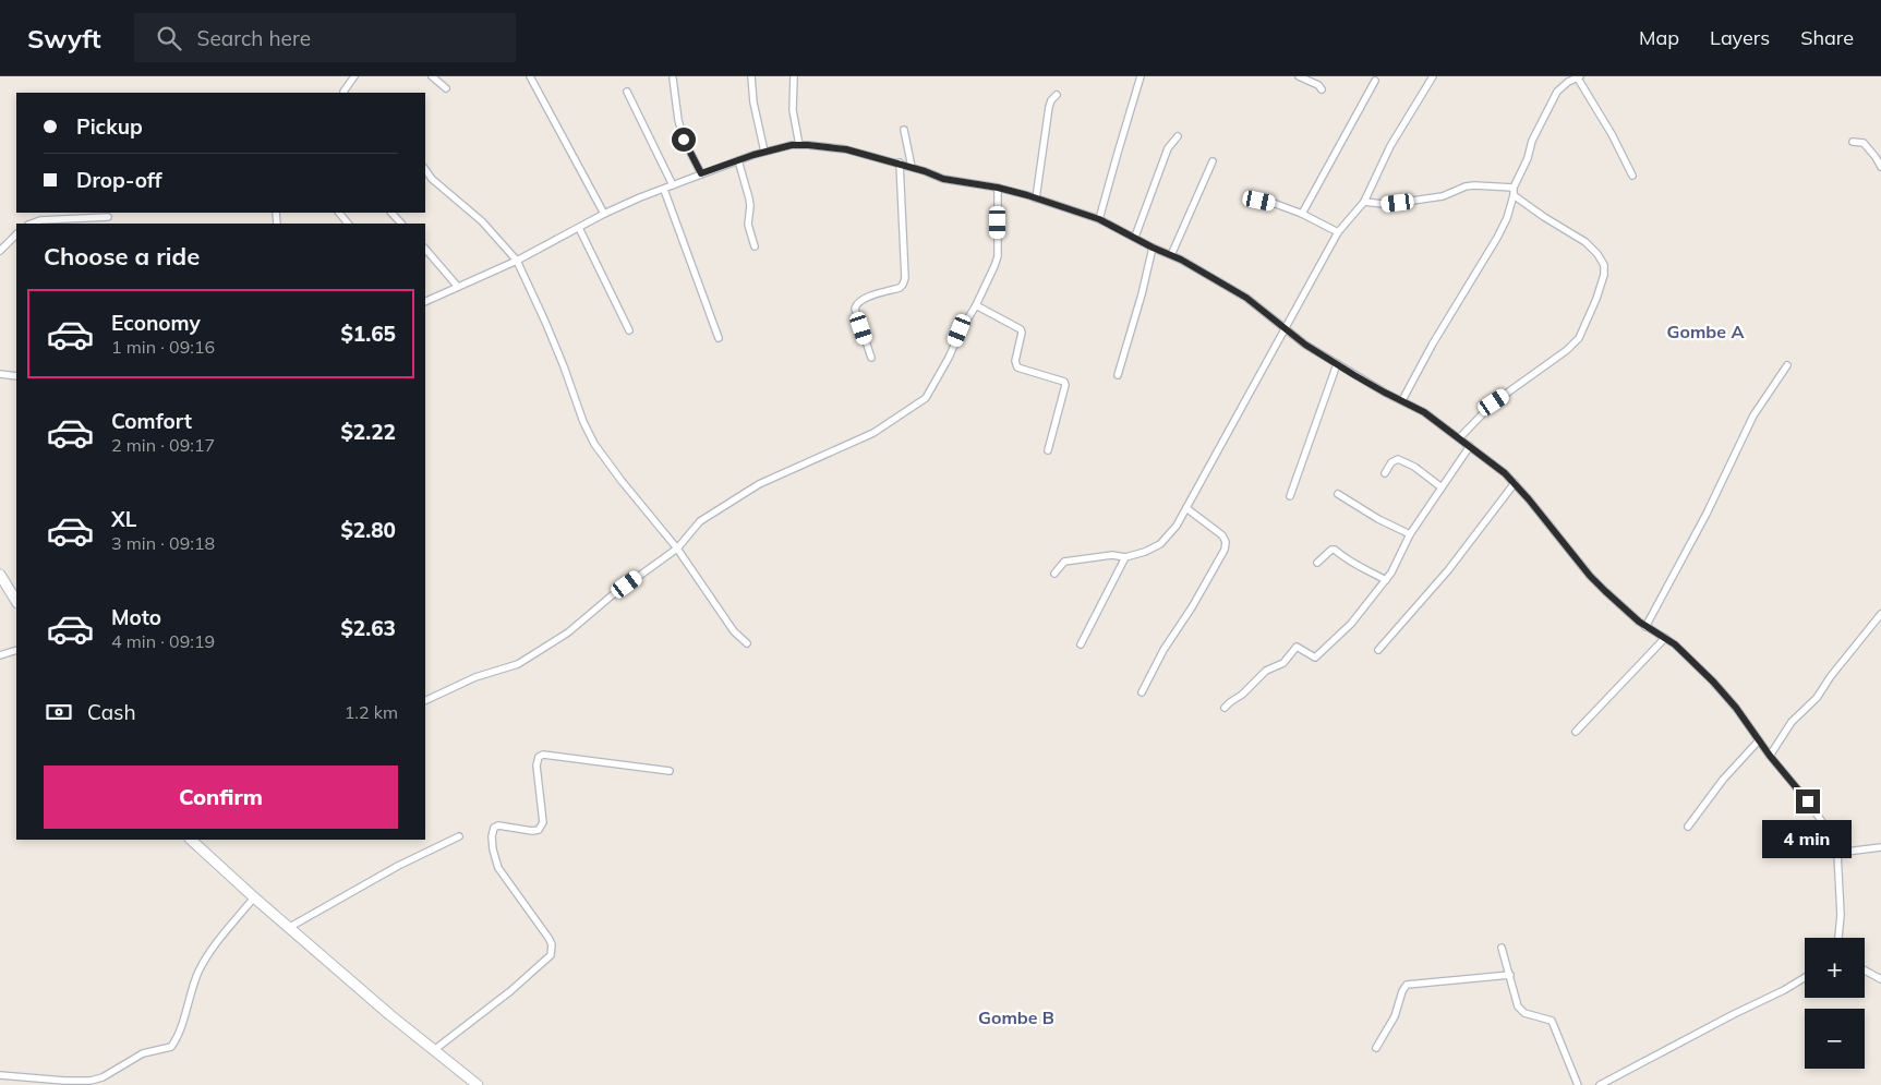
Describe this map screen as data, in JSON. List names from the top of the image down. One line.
{"districts":["Gombe A","Gombe B"],"page":{"header":"Swyft","search":"Search here","nav":["Map","Layers","Share"],"banner":["Pickup","Drop-off"],"heading":"Choose a ride","list":[{"name":"Economy","note":"1 min · 09:16","value":"$1.65"},{"name":"Comfort","note":"2 min · 09:17","value":"$2.22"},{"name":"XL","note":"3 min · 09:18","value":"$2.80"},{"name":"Moto","note":"4 min · 09:19","value":"$2.63"}],"pay":["Cash","1.2 km"],"buttons":"Confirm","bubble":"4 min","map_buttons":["+","−"]}}
